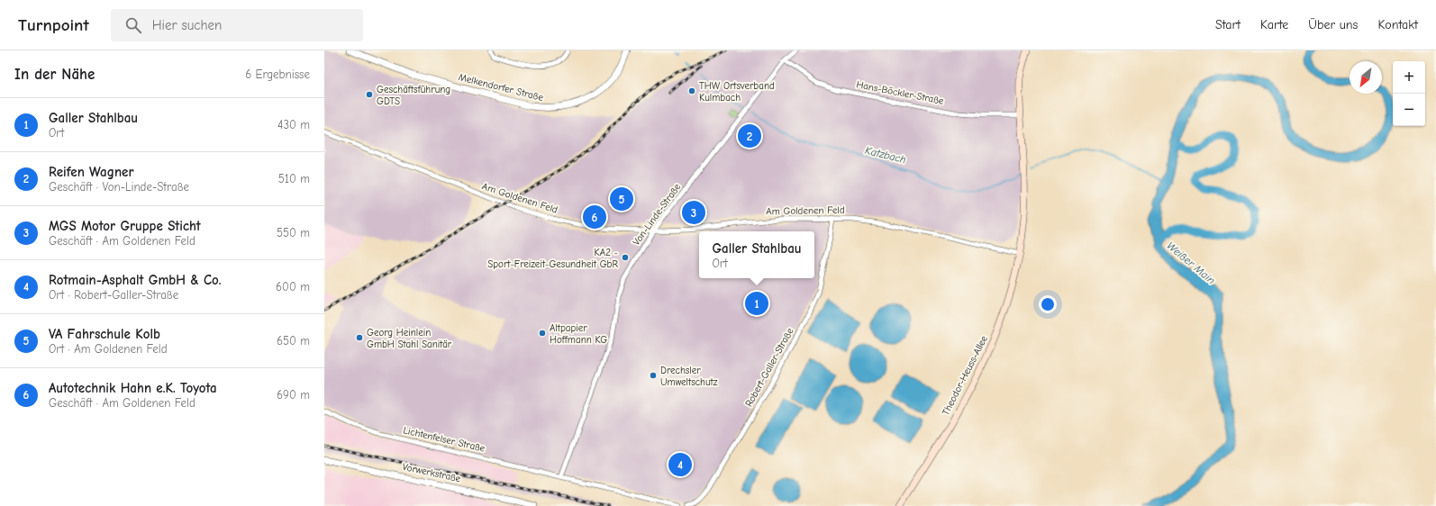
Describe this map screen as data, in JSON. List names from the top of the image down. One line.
{"streets":{"main road":["Theodor-Heuss-Allee"],"street":["Melkendorfer Straße","Hans-Böckler-Straße","Am Goldenen Feld","Von-Linde-Straße","Robert-Galler-Straße","Lichtenfelser Straße","Vorwerkstraße"]},"crossings":[["Hans-Böckler-Straße","Von-Linde-Straße"],["Hans-Böckler-Straße","Theodor-Heuss-Allee"],["Am Goldenen Feld","Von-Linde-Straße"],["Am Goldenen Feld","Robert-Galler-Straße"],["Am Goldenen Feld","Theodor-Heuss-Allee"],["Von-Linde-Straße","Lichtenfelser Straße"]],"water":["Katzbach","Weißer Main"],"places":["THW Ortsverband Kulmbach","Geschäftsführung GDTS","KA2 - Sport-Freizeit-Gesundheit GbR","Altpapier Hoffmann KG","Georg Heinlein GmbH Stahl Sanitär","Drechsler Umweltschutz"],"north":"bottom left","page":{"header":"Turnpoint","search":"Hier suchen","nav":["Start","Karte","Über uns","Kontakt"],"heading":["In der Nähe","6 Ergebnisse"],"map_buttons":["+","−"],"list":[{"mark":"1","name":"Galler Stahlbau","note":"Ort","value":"430 m"},{"mark":"2","name":"Reifen Wagner","note":"Geschäft · Von-Linde-Straße","value":"510 m"},{"mark":"3","name":"MGS Motor Gruppe Sticht","note":"Geschäft · Am Goldenen Feld","value":"550 m"},{"mark":"4","name":"Rotmain-Asphalt GmbH & Co.","note":"Ort · Robert-Galler-Straße","value":"600 m"},{"mark":"5","name":"VA Fahrschule Kolb","note":"Ort · Am Goldenen Feld","value":"650 m"},{"mark":"6","name":"Autotechnik Hahn e.K. Toyota","note":"Geschäft · Am Goldenen Feld","value":"690 m"}],"pins":["2","5","3","6","1","4"],"popup":["Galler Stahlbau","Ort"]}}
